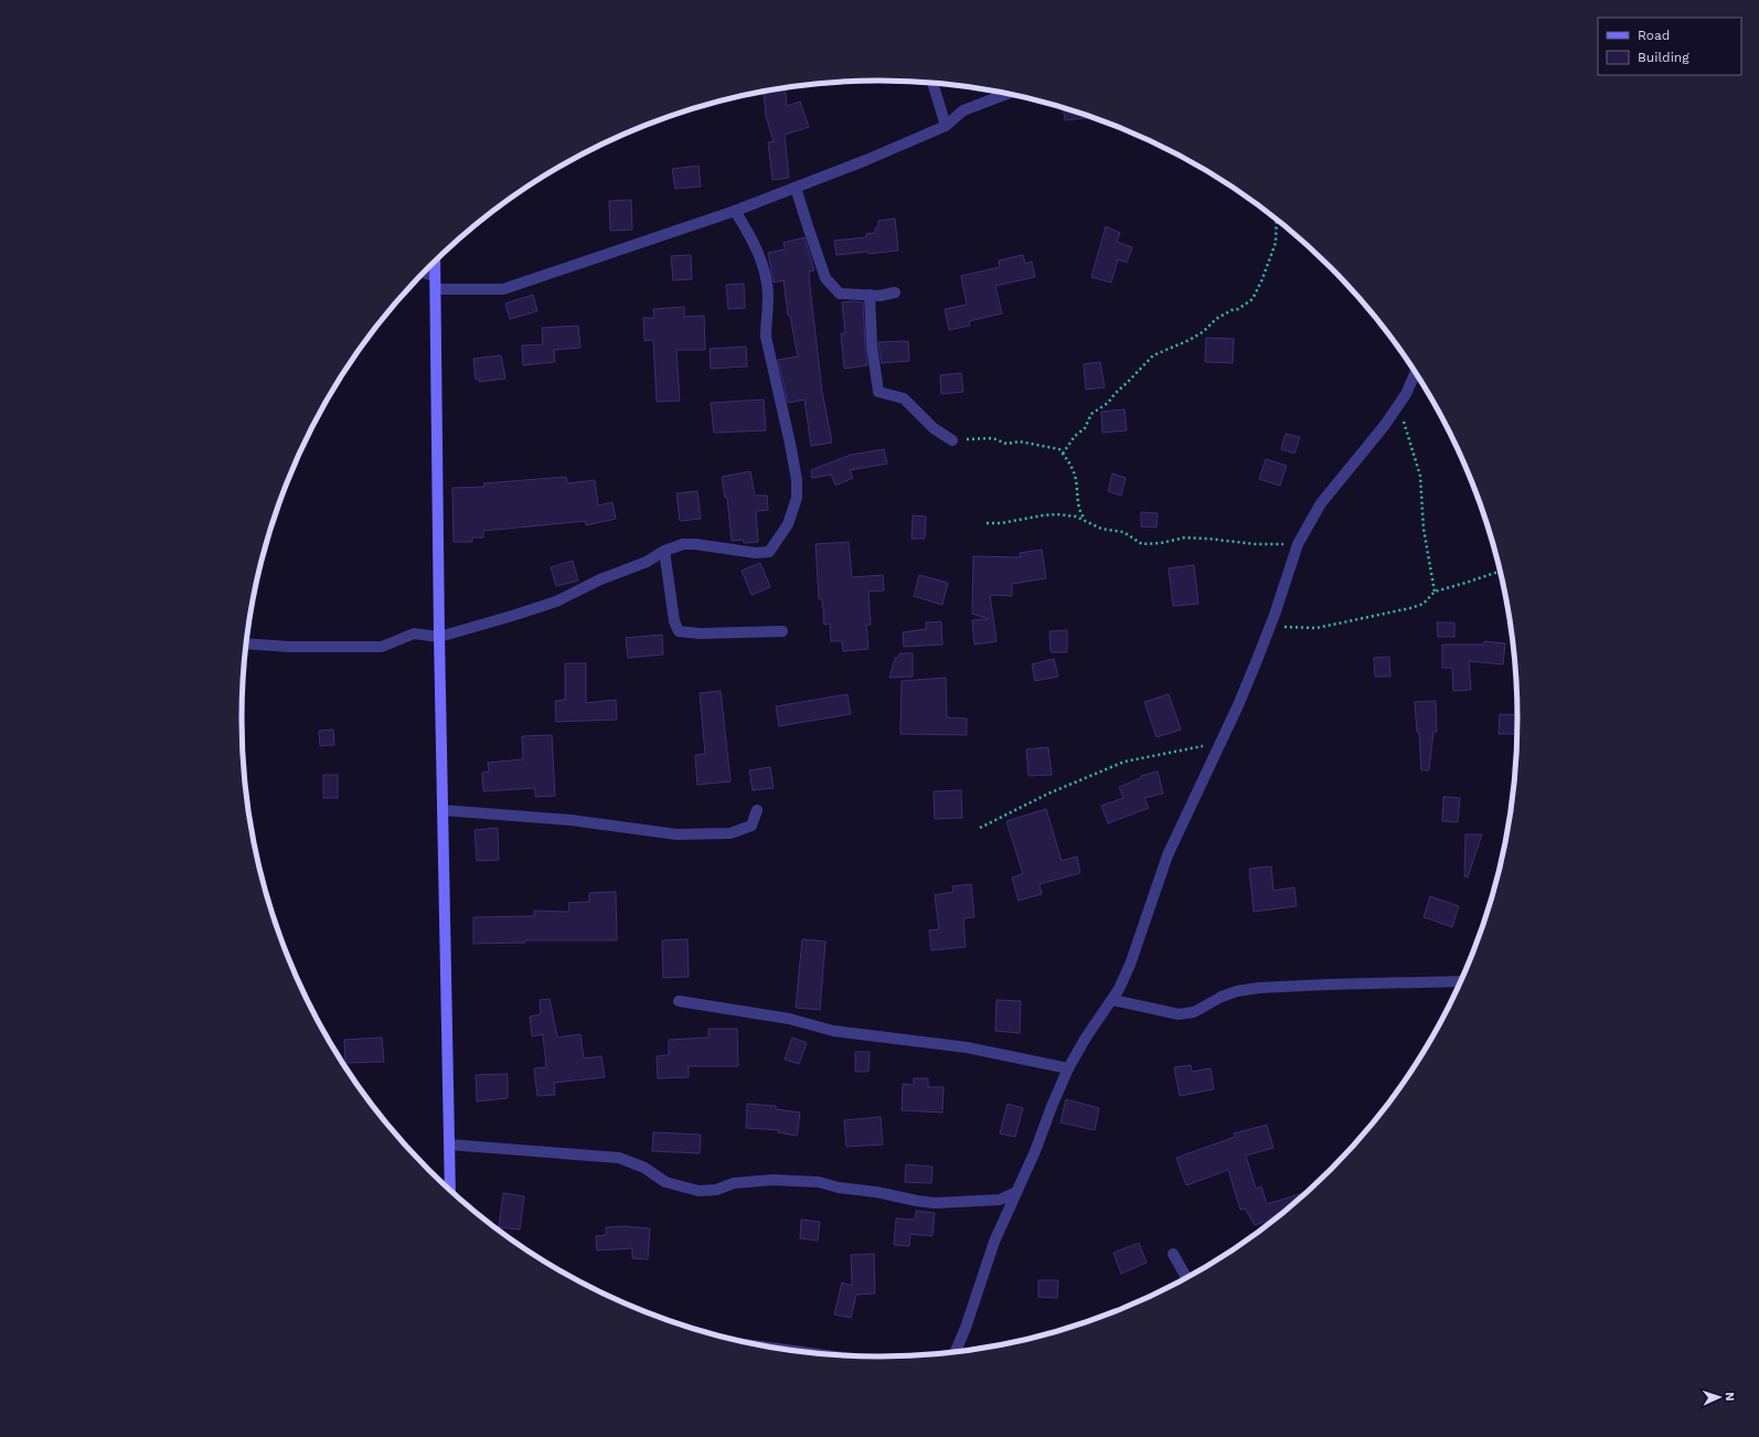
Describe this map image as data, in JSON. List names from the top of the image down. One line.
{"legend":["Road","Building"],"north":"right"}
